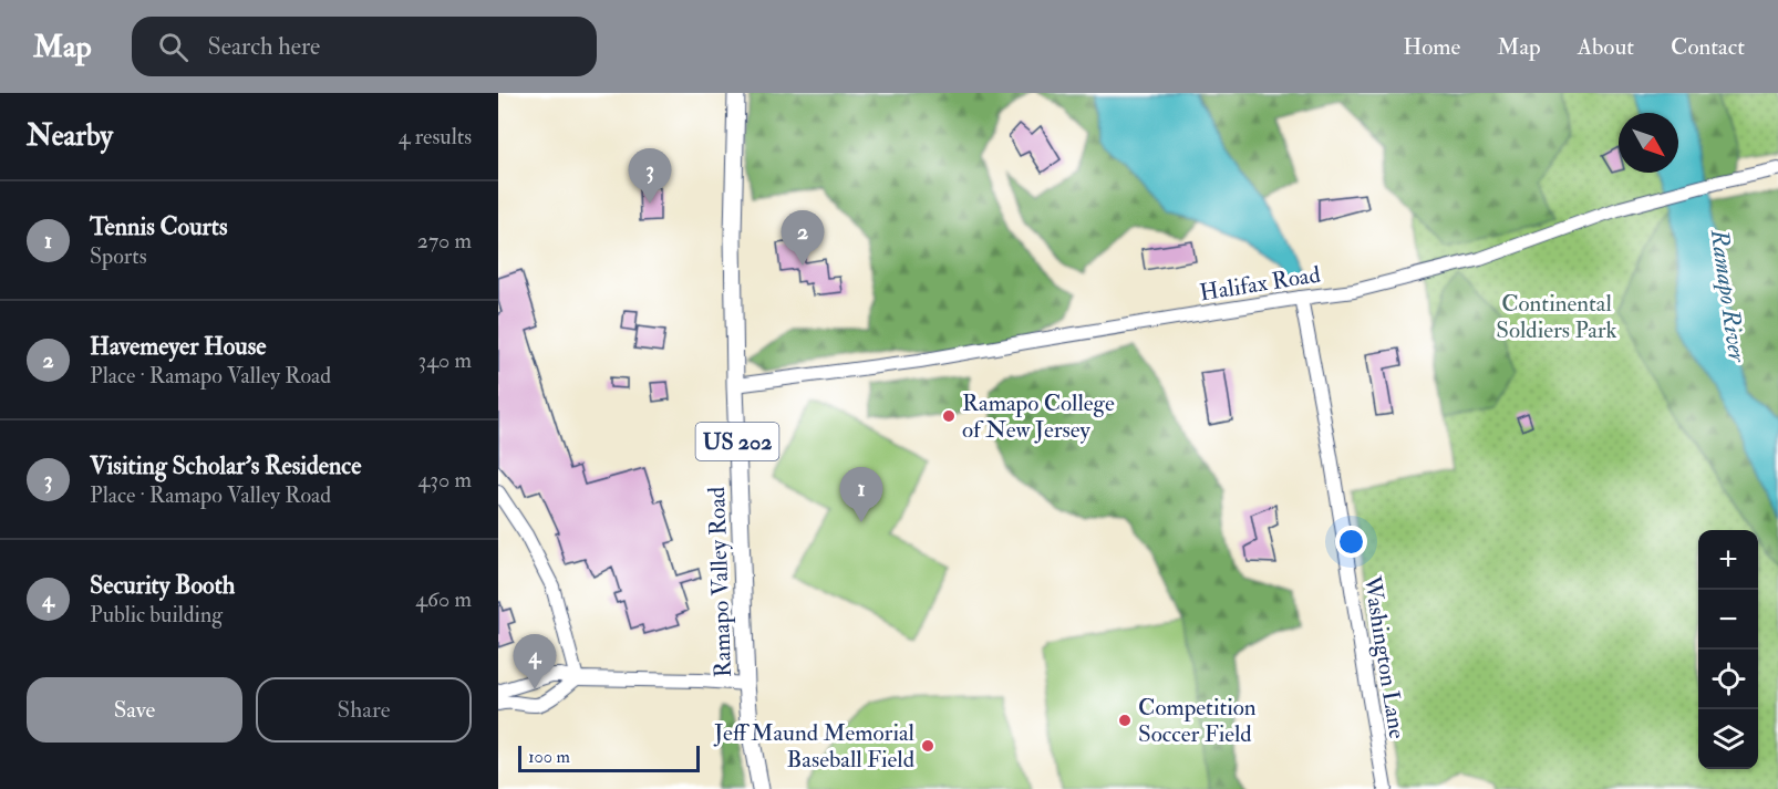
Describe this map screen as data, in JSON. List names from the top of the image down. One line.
{"streets":{"main road":["US 202","Ramapo Valley Road"],"street":["Halifax Road","Washington Lane"]},"crossings":[["Halifax Road","Ramapo Valley Road"],["Halifax Road","Washington Lane"]],"water":["Ramapo River"],"parks":["Continental Soldiers Park"],"places":["Ramapo College of New Jersey","Competition Soccer Field","Jeff Maund Memorial Baseball Field"],"scale_bar":"100 m","north":"bottom right","page":{"header":"Map","search":"Search here","nav":["Home","Map","About","Contact"],"heading":["Nearby","4 results"],"pins":["3","2","1","4"],"list":[{"mark":"1","name":"Tennis Courts","note":"Sports","value":"270 m"},{"mark":"2","name":"Havemeyer House","note":"Place · Ramapo Valley Road","value":"340 m"},{"mark":"3","name":"Visiting Scholar's Residence","note":"Place · Ramapo Valley Road","value":"430 m"},{"mark":"4","name":"Security Booth","note":"Public building","value":"460 m"}],"map_buttons":["+","−"],"buttons":["Save","Share"],"scale":"100 m"}}
